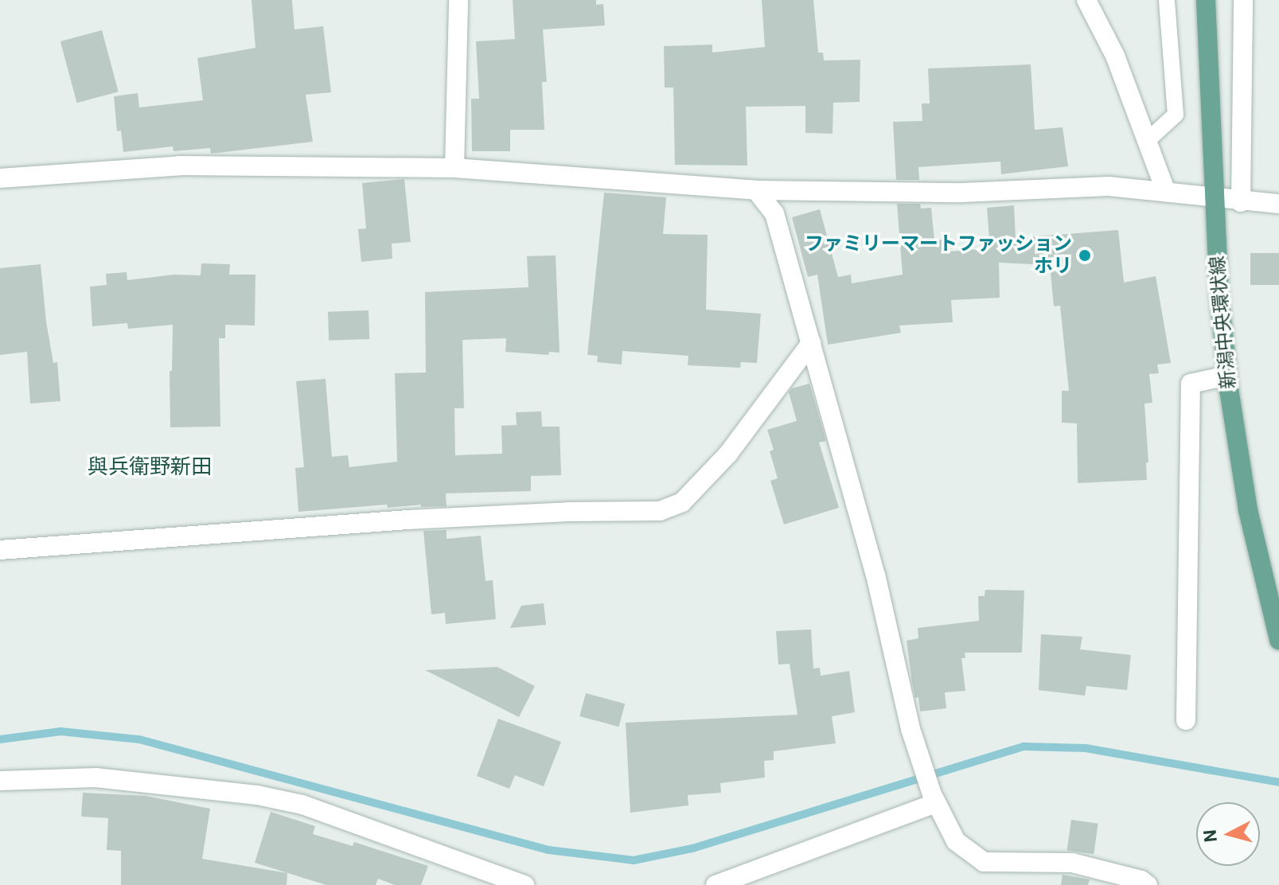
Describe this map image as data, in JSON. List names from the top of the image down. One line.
{"streets":{"main road":["新潟中央環状線"]},"districts":["與兵衛野新田"],"places":["ファミリーマートファッション ホリ"],"north":"left"}
